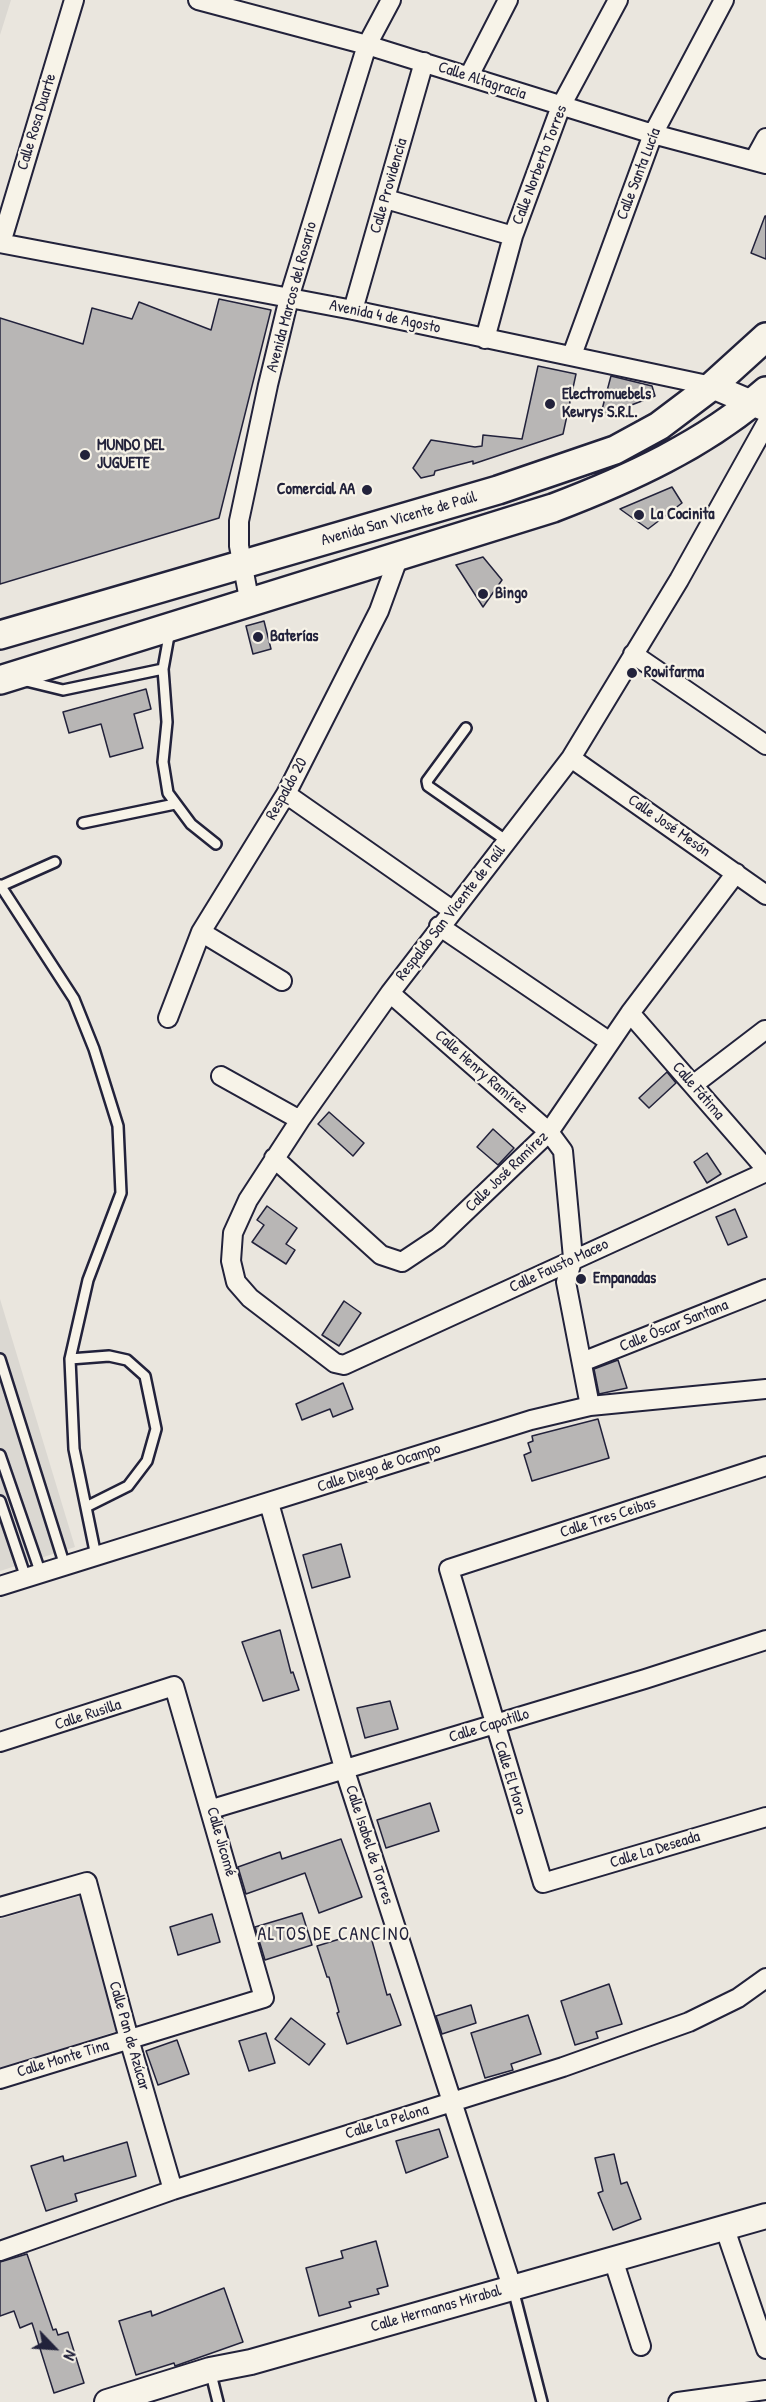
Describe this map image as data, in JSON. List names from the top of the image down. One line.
{"streets":{"main road":["Avenida San Vicente de Paúl"],"street":["Calle Altagracia","Calle Rosa Duarte","Calle Norberto Torres","Calle Santa Lucía","Calle Providencia","Avenida Marcos del Rosario","Avenida 4 de Agosto","Respaldo 20","Calle José Mesón","Respaldo San Vicente de Paúl","Calle Henry Ramírez","Calle Fátima","Calle José Ramírez","Calle Fausto Maceo","Calle Óscar Santana","Calle Diego de Ocampo","Calle Tres Ceibas","Calle Rusilla","Calle Capotillo","Calle El Moro","Calle Jicomé","Calle Isabel de Torres","Calle La Deseada","Calle Pan de Azúcar","Calle Monte Tina","Calle La Pelona","Calle Hermanas Mirabal"]},"crossings":[["Calle Altagracia","Calle Norberto Torres"],["Calle Altagracia","Calle Santa Lucía"],["Calle Altagracia","Calle Providencia"],["Calle Altagracia","Avenida Marcos del Rosario"],["Calle Rosa Duarte","Avenida 4 de Agosto"],["Calle Norberto Torres","Avenida 4 de Agosto"],["Calle Santa Lucía","Avenida 4 de Agosto"],["Calle Providencia","Avenida 4 de Agosto"],["Avenida Marcos del Rosario","Avenida 4 de Agosto"],["Avenida Marcos del Rosario","Avenida San Vicente de Paúl"],["Avenida 4 de Agosto","Avenida San Vicente de Paúl"],["Avenida 4 de Agosto","Respaldo San Vicente de Paúl"],["Avenida San Vicente de Paúl","Respaldo 20"],["Avenida San Vicente de Paúl","Respaldo San Vicente de Paúl"],["Calle José Mesón","Respaldo San Vicente de Paúl"],["Calle José Mesón","Calle José Ramírez"],["Respaldo San Vicente de Paúl","Calle Henry Ramírez"],["Respaldo San Vicente de Paúl","Calle José Ramírez"],["Respaldo San Vicente de Paúl","Calle Fausto Maceo"],["Calle Henry Ramírez","Calle José Ramírez"],["Calle Henry Ramírez","Calle Fausto Maceo"],["Calle Henry Ramírez","Calle Óscar Santana"],["Calle Henry Ramírez","Calle Diego de Ocampo"],["Calle Fátima","Calle José Ramírez"],["Calle Fátima","Calle Fausto Maceo"],["Calle Diego de Ocampo","Calle Isabel de Torres"],["Calle Tres Ceibas","Calle El Moro"],["Calle Rusilla","Calle Jicomé"],["Calle Capotillo","Calle El Moro"],["Calle Capotillo","Calle Jicomé"],["Calle Capotillo","Calle Isabel de Torres"],["Calle El Moro","Calle La Deseada"],["Calle Jicomé","Calle Monte Tina"],["Calle Isabel de Torres","Calle La Pelona"],["Calle Isabel de Torres","Calle Hermanas Mirabal"],["Calle Pan de Azúcar","Calle Monte Tina"],["Calle Pan de Azúcar","Calle La Pelona"]],"districts":["ALTOS DE CANCINO"],"places":["Electromuebels Kewrys S.R.L.","MUNDO DEL JUGUETE","Comercial AA","La Cocinita","Bingo","Baterías","Rowifarma","Empanadas"],"north":"bottom right"}
